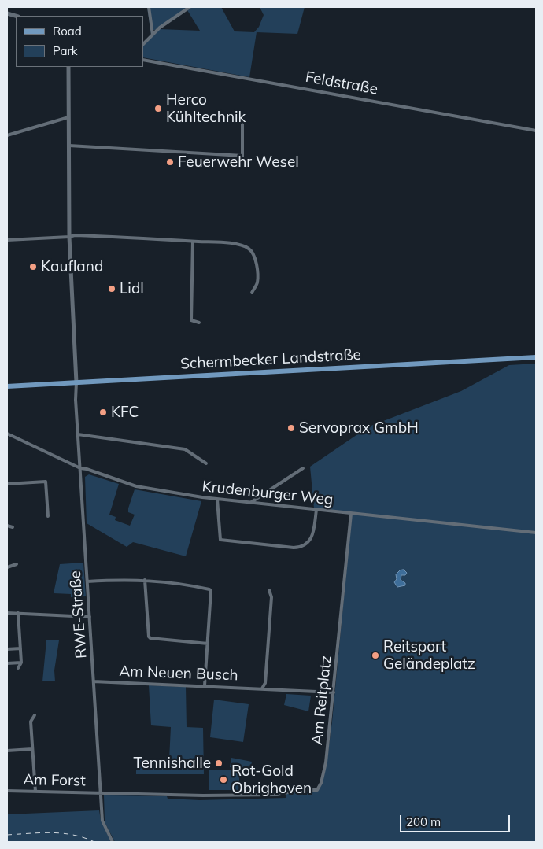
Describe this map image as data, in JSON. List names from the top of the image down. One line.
{"streets":{"main road":["Schermbecker Landstraße"],"street":["Feldstraße","Krudenburger Weg","RWE-Straße","Am Neuen Busch","Am Reitplatz","Am Forst"]},"crossings":[["Schermbecker Landstraße","RWE-Straße"],["Krudenburger Weg","RWE-Straße"],["Krudenburger Weg","Am Reitplatz"],["RWE-Straße","Am Neuen Busch"],["RWE-Straße","Am Reitplatz"],["RWE-Straße","Am Forst"],["Am Neuen Busch","Am Reitplatz"],["Am Reitplatz","Am Forst"]],"places":["Herco Kühltechnik","Feuerwehr Wesel","Kaufland","Lidl","KFC","Servoprax GmbH","Reitsport Geländeplatz","Tennishalle","Rot-Gold Obrighoven"],"legend":["Road","Park"],"scale_bar":"200 m"}
